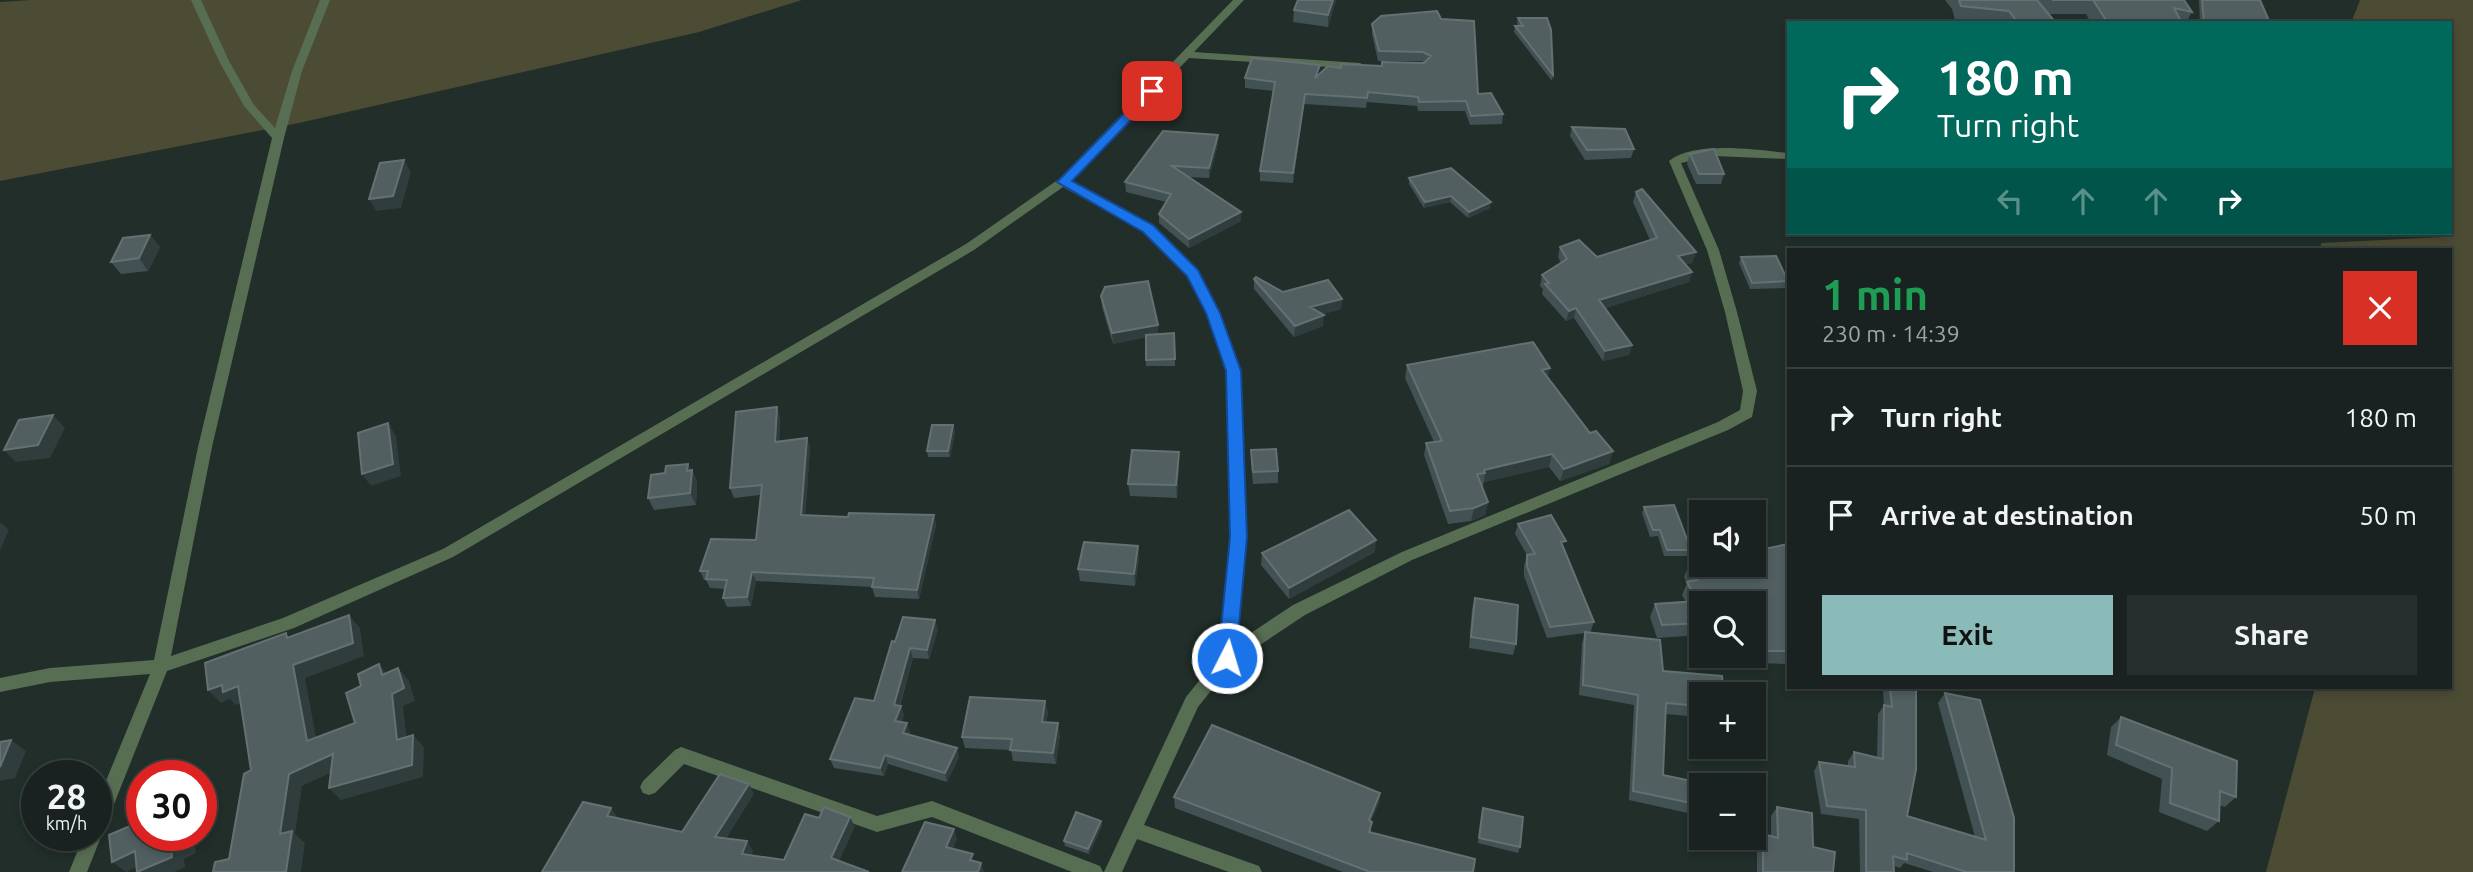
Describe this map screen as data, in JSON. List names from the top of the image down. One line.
{"page":{"turn":["180 m","Turn right"],"heading":["1 min","230 m · 14:39"],"list":[{"name":"Turn right","value":"180 m"},{"name":"Arrive at destination","value":"50 m"}],"map_buttons":["+","−"],"buttons":["Exit","Share"],"speed":"28 km/h","limit":"30"}}
